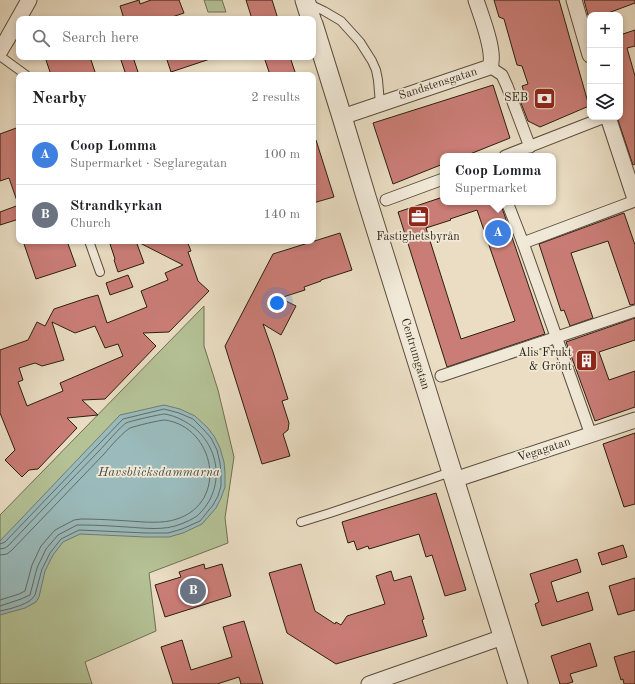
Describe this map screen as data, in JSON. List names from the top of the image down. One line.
{"streets":{"street":["Sandstensgatan","Centrumgatan","Vegagatan"]},"crossings":[["Sandstensgatan","Centrumgatan"],["Centrumgatan","Vegagatan"]],"water":["Havsblicksdammarna"],"places":{"bank":["SEB"],"office":["Fastighetsbyrån"],"building":["Alis Frukt & Grönt"]},"page":{"map_buttons":["+","−"],"search":"Search here","heading":["Nearby","2 results"],"list":[{"mark":"A","name":"Coop Lomma","note":"Supermarket · Seglaregatan","value":"100 m"},{"mark":"B","name":"Strandkyrkan","note":"Church","value":"140 m"}],"popup":["Coop Lomma","Supermarket"],"pins":["A","B"]}}
